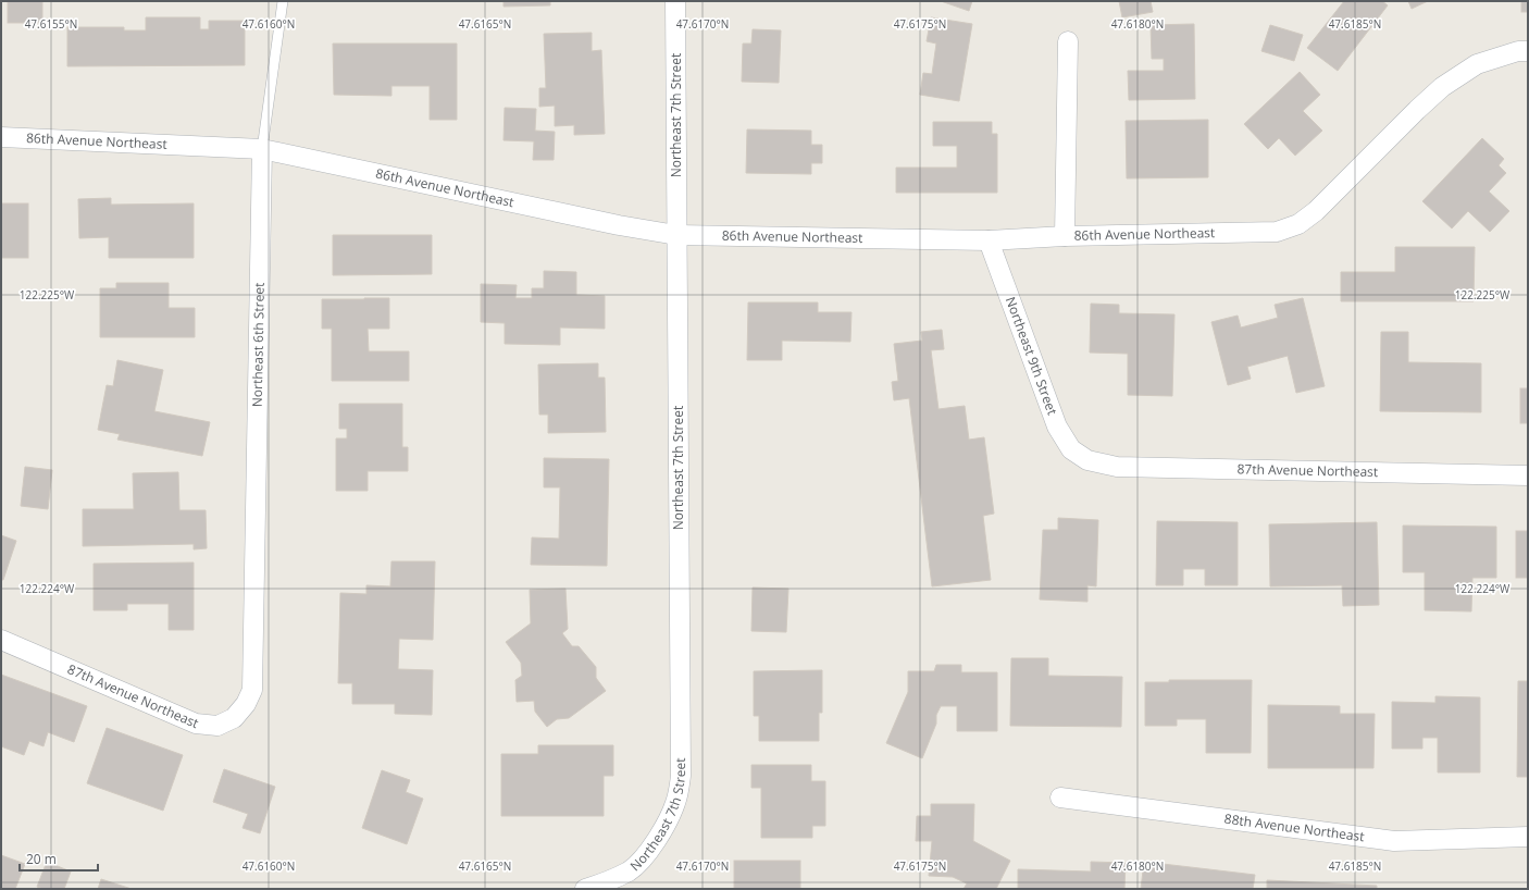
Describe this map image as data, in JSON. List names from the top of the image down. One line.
{"streets":{"street":["Northeast 7th Street","86th Avenue Northeast","Northeast 6th Street","Northeast 9th Street","87th Avenue Northeast","88th Avenue Northeast"]},"crossings":[["Northeast 7th Street","86th Avenue Northeast"],["86th Avenue Northeast","Northeast 6th Street"],["86th Avenue Northeast","Northeast 9th Street"],["Northeast 6th Street","87th Avenue Northeast"],["Northeast 9th Street","87th Avenue Northeast"]],"scale_bar":"20 m","coordinates":["47.6155°N","47.6160°N","47.6165°N","47.6170°N","47.6175°N","47.6180°N","47.6185°N","122.225°W","122.224°W"]}
